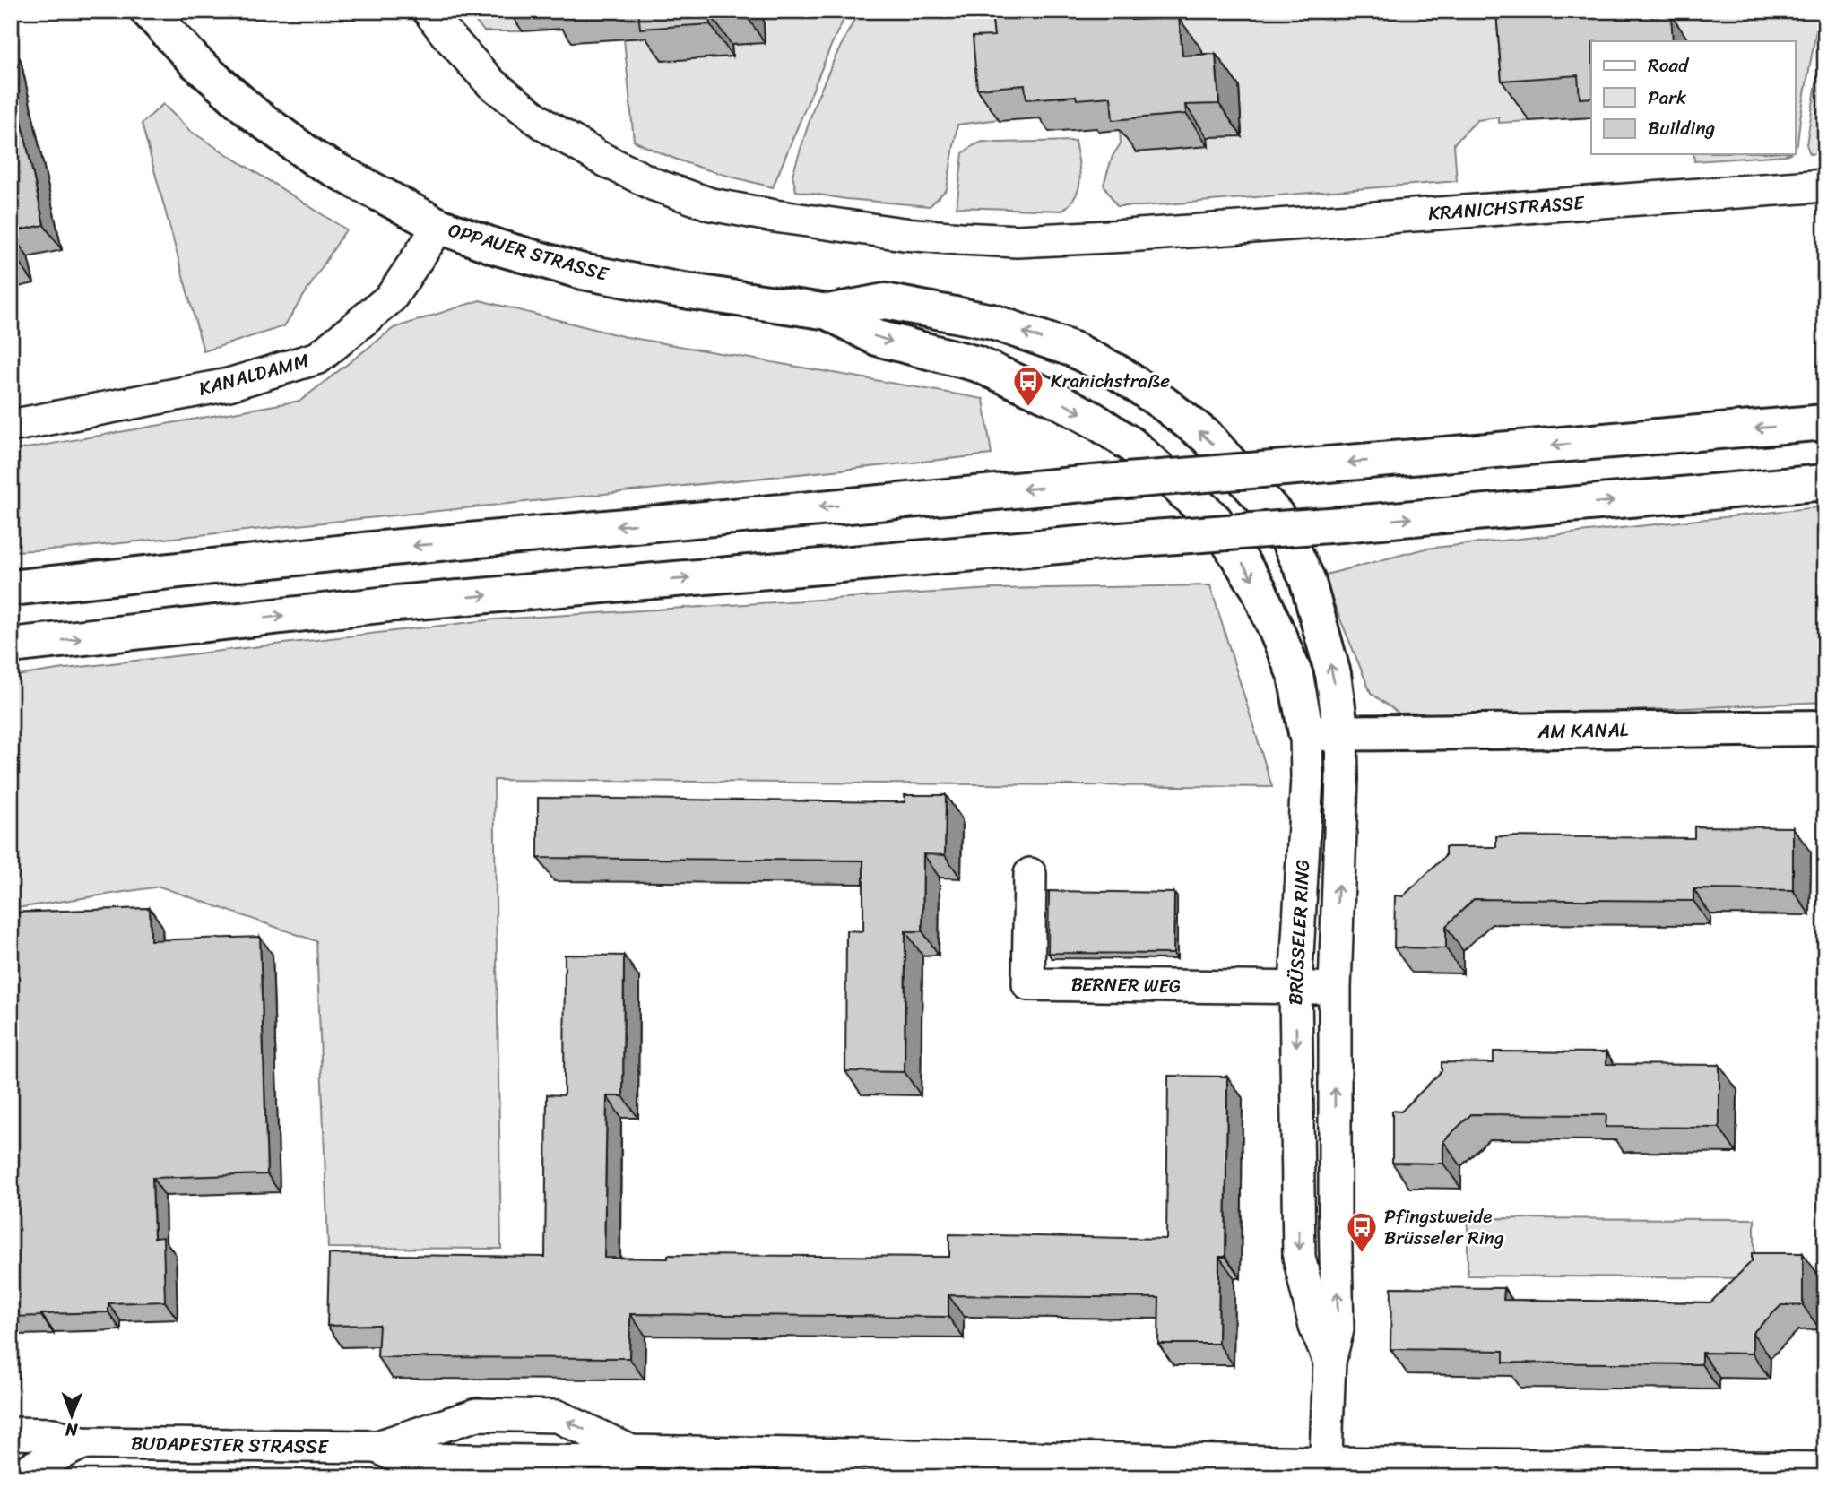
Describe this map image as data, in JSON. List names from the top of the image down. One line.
{"streets":{"main road":["OPPAUER STRASSE","AM KANAL","BRÜSSELER RING"],"street":["KRANICHSTRASSE","KANALDAMM","BERNER WEG","BUDAPESTER STRASSE"]},"crossings":[["OPPAUER STRASSE","KANALDAMM"],["OPPAUER STRASSE","BRÜSSELER RING"],["AM KANAL","BRÜSSELER RING"],["BRÜSSELER RING","BERNER WEG"],["BRÜSSELER RING","BUDAPESTER STRASSE"]],"places":{"bus stop":["Kranichstraße","Pfingstweide Brüsseler Ring"]},"legend":["Road","Park","Building"],"north":"bottom"}
